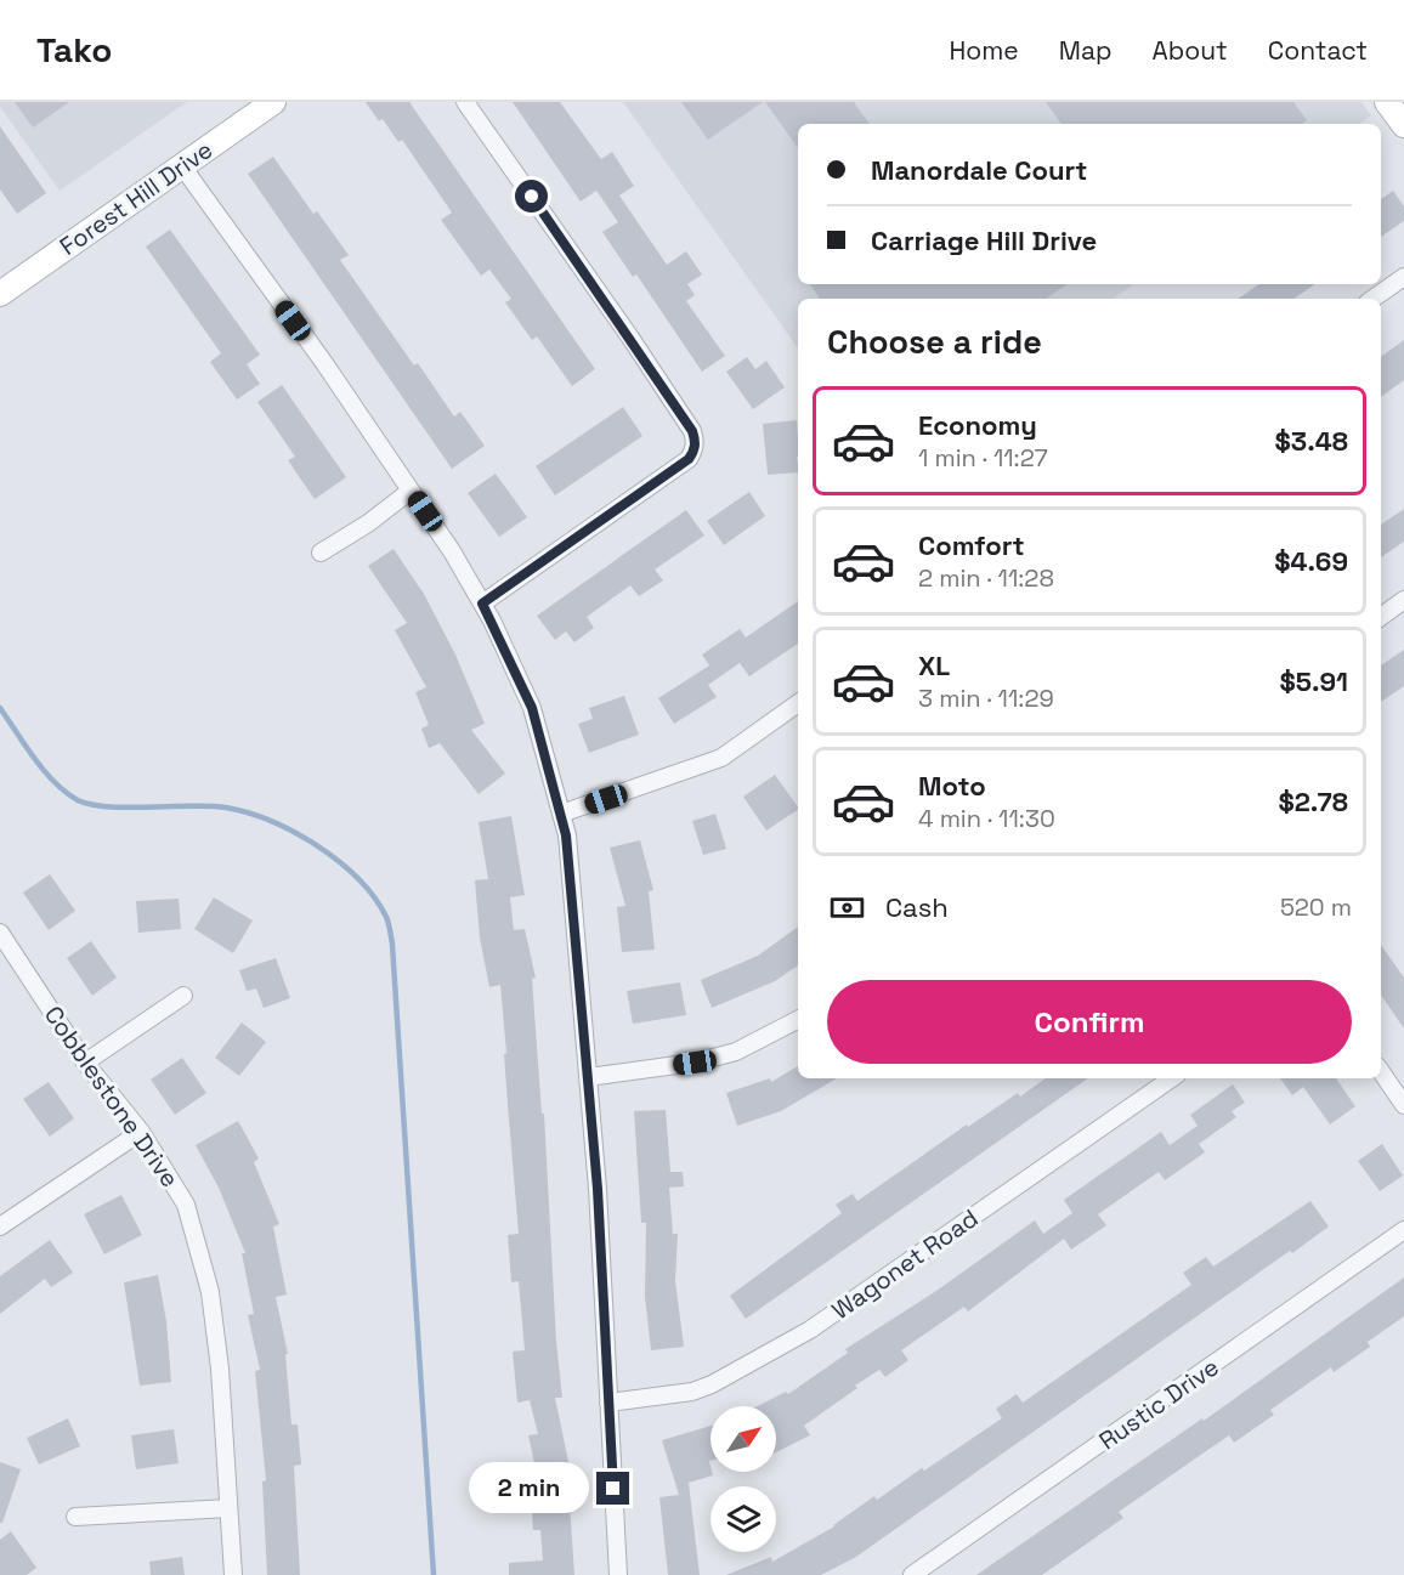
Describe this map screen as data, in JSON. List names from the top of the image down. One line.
{"streets":{"main road":["Forest Hill Drive"],"street":["Cobblestone Drive","Wagonet Road","Rustic Drive"]},"north":"top right","page":{"header":"Tako","nav":["Home","Map","About","Contact"],"banner":["Manordale Court","Carriage Hill Drive"],"heading":"Choose a ride","list":[{"name":"Economy","note":"1 min · 11:27","value":"$3.48"},{"name":"Comfort","note":"2 min · 11:28","value":"$4.69"},{"name":"XL","note":"3 min · 11:29","value":"$5.91"},{"name":"Moto","note":"4 min · 11:30","value":"$2.78"}],"pay":["Cash","520 m"],"buttons":"Confirm","bubble":"2 min"}}
